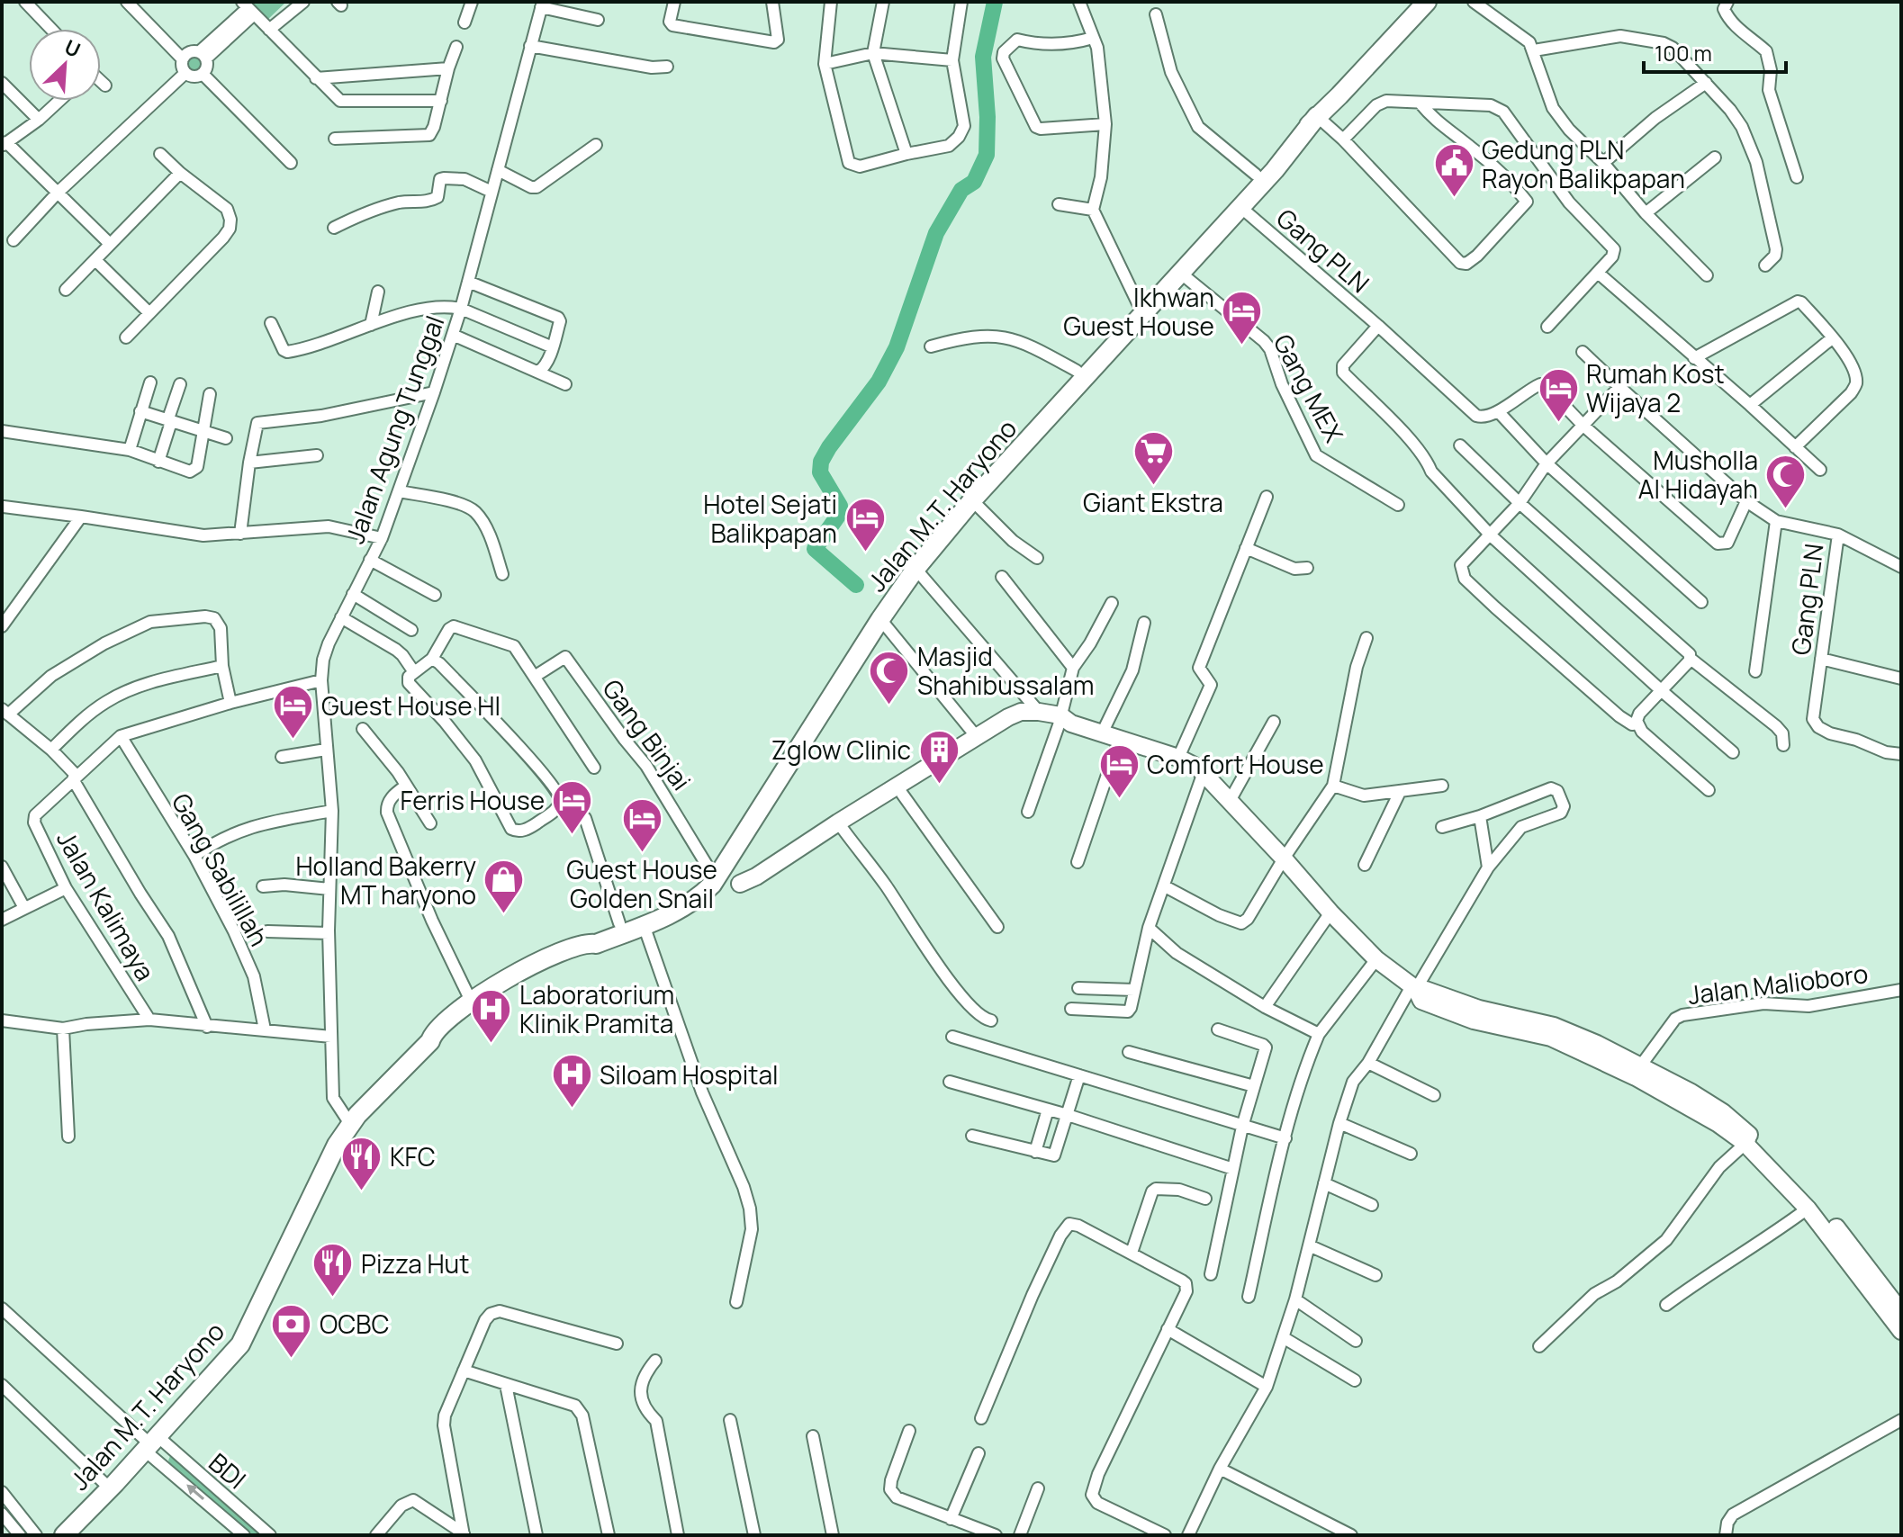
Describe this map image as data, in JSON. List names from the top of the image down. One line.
{"streets":{"main road":["Jalan M.T. Haryono"],"street":["Gang PLN","Gang MEX","Jalan Agung Tunggal","Gang Binjai","Gang Sabilillah","Jalan Kalimaya","Jalan Malioboro","BDI"]},"crossings":[["Gang PLN","Jalan M.T. Haryono"],["Gang MEX","Jalan M.T. Haryono"],["Jalan Agung Tunggal","Jalan M.T. Haryono"],["Jalan Agung Tunggal","Jalan Kalimaya"],["Jalan M.T. Haryono","Gang Binjai"],["Jalan M.T. Haryono","BDI"],["Gang Sabilillah","Jalan Kalimaya"]],"places":{"public building":["Gedung PLN Rayon Balikpapan"],"hotel":["Ikhwan Guest House","Rumah Kost Wijaya 2","Hotel Sejati Balikpapan","Guest House HI","Comfort House","Ferris House","Guest House Golden Snail"],"supermarket":["Giant Ekstra"],"mosque":["Musholla Al Hidayah","Masjid Shahibussalam"],"building":["Zglow Clinic"],"shop":["Holland Bakerry MT haryono"],"hospital":["Laboratorium Klinik Pramita","Siloam Hospital"],"restaurant":["KFC","Pizza Hut"],"bank":["OCBC"]},"scale_bar":"100 m","north":"top right"}
